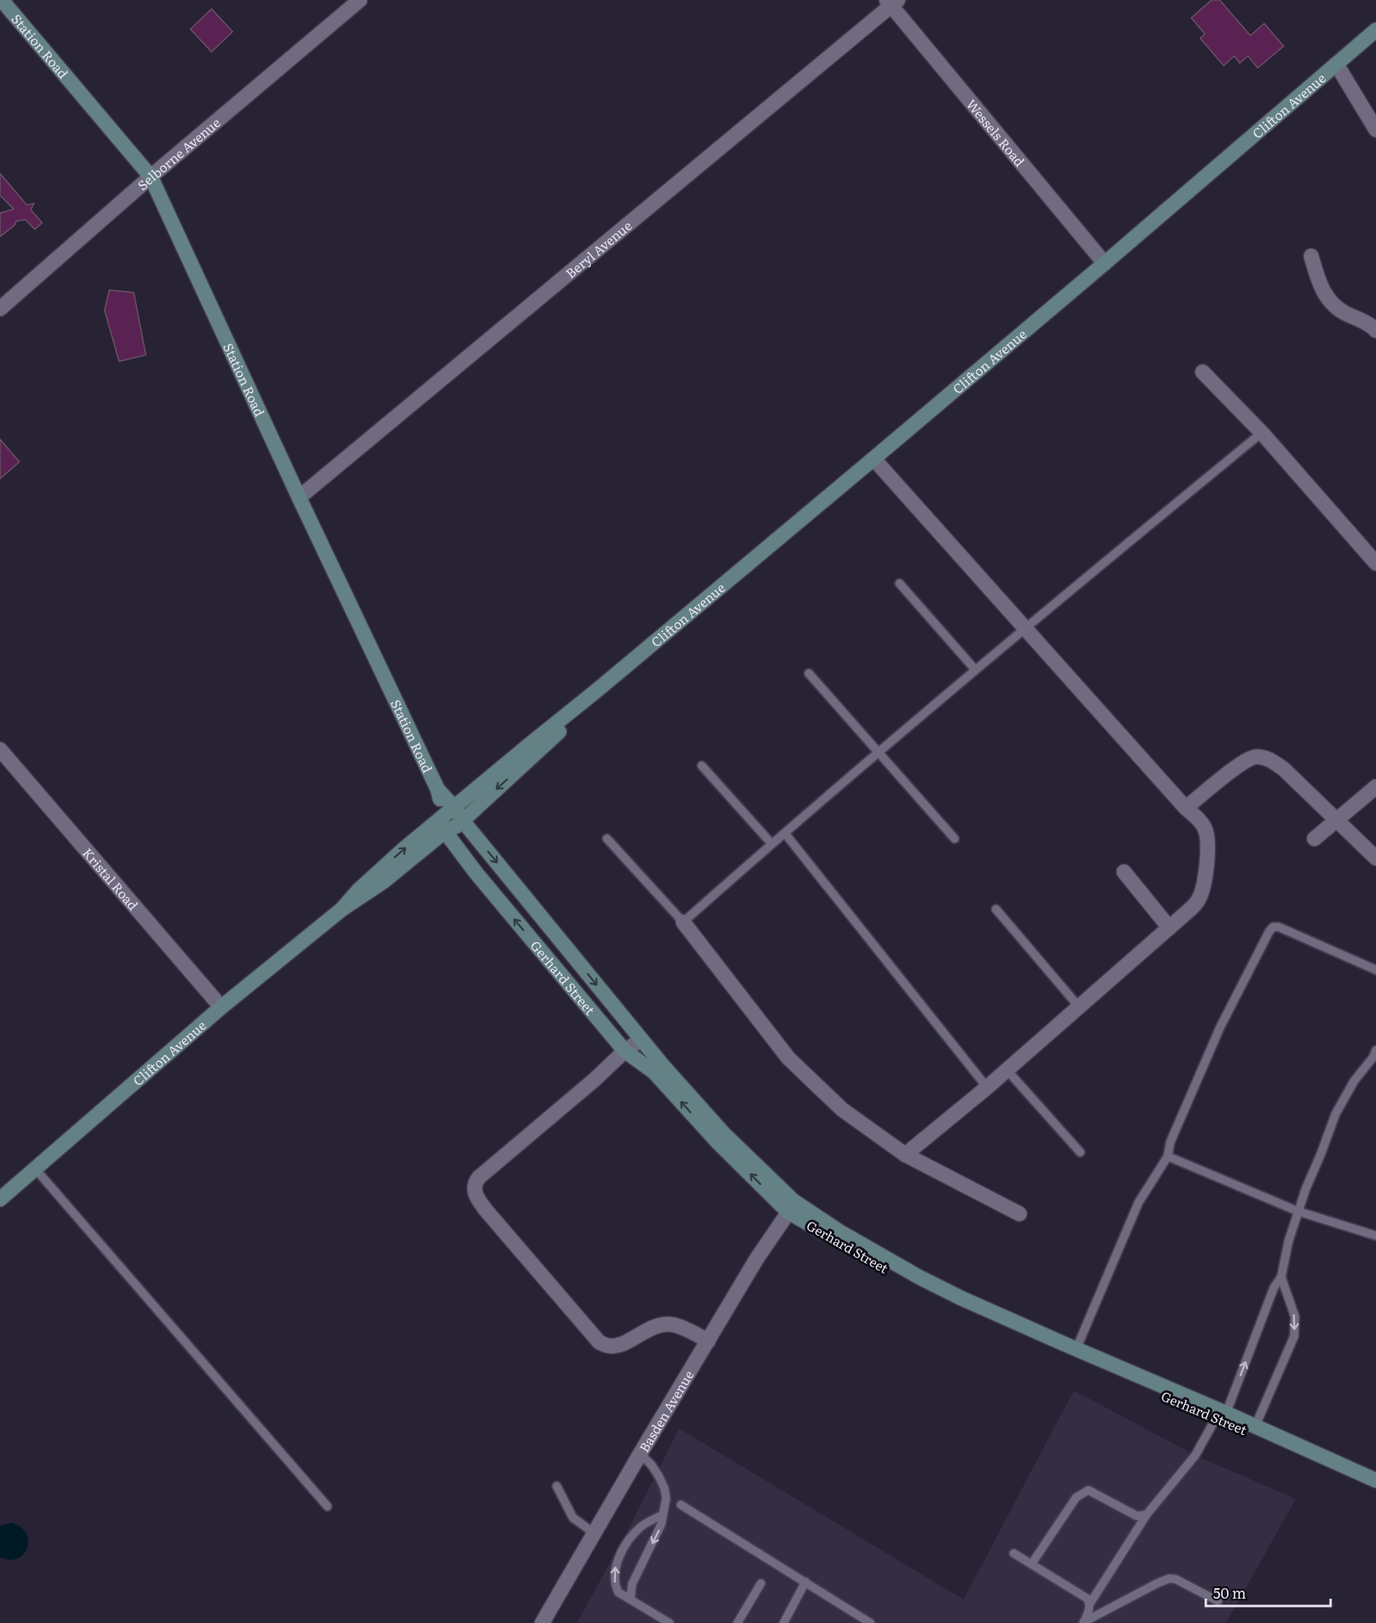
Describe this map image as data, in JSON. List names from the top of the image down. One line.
{"streets":{"street":["Station Road","Clifton Avenue","Wessels Road","Selborne Avenue","Beryl Avenue","Kristal Road","Gerhard Street","Basden Avenue"]},"crossings":[["Station Road","Clifton Avenue"],["Station Road","Selborne Avenue"],["Station Road","Beryl Avenue"],["Station Road","Gerhard Street"],["Clifton Avenue","Wessels Road"],["Clifton Avenue","Kristal Road"],["Clifton Avenue","Gerhard Street"],["Wessels Road","Beryl Avenue"],["Gerhard Street","Basden Avenue"]],"scale_bar":"50 m"}
